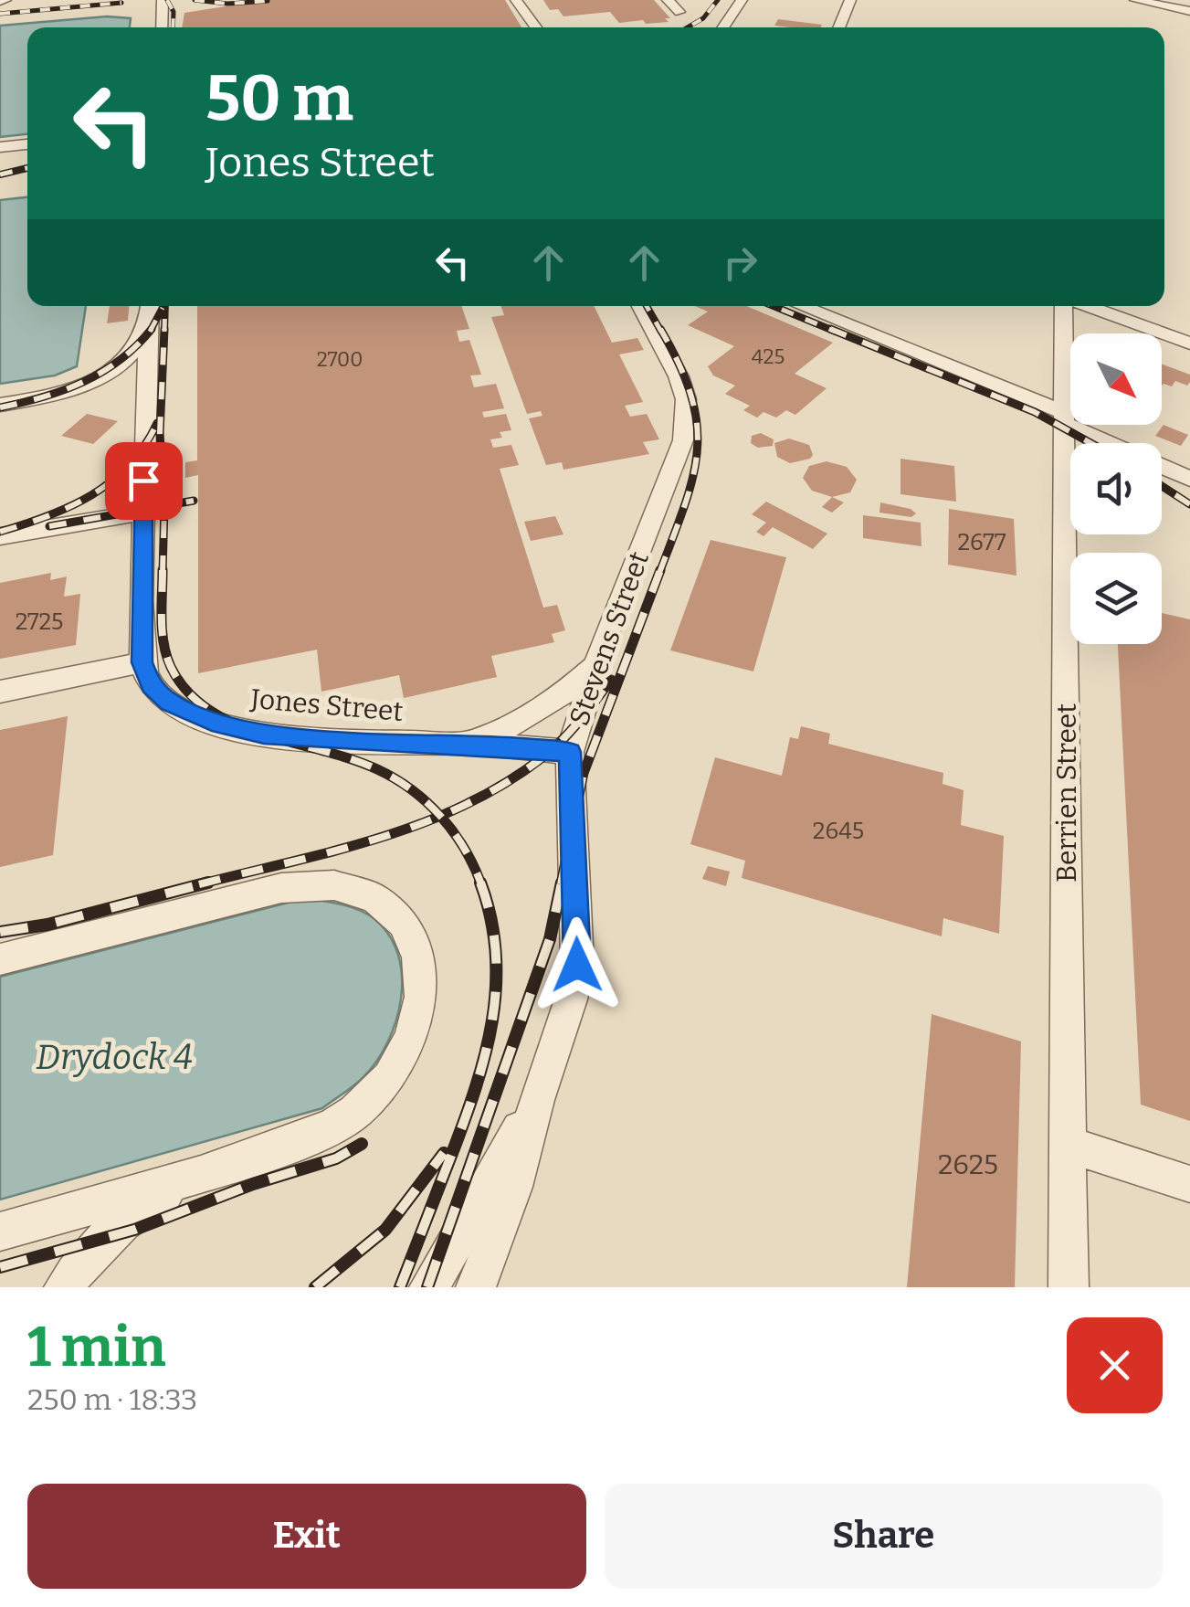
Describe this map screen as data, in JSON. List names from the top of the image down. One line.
{"streets":{"street":["Stevens Street","Jones Street","Berrien Street"]},"crossings":[["Stevens Street","Jones Street"]],"water":["Drydock 4"],"house_numbers":["425","2700","2677","2725","2645","2625"],"north":"bottom right","page":{"turn":["50 m","Jones Street"],"heading":["1 min","250 m · 18:33"],"buttons":["Exit","Share"]}}
